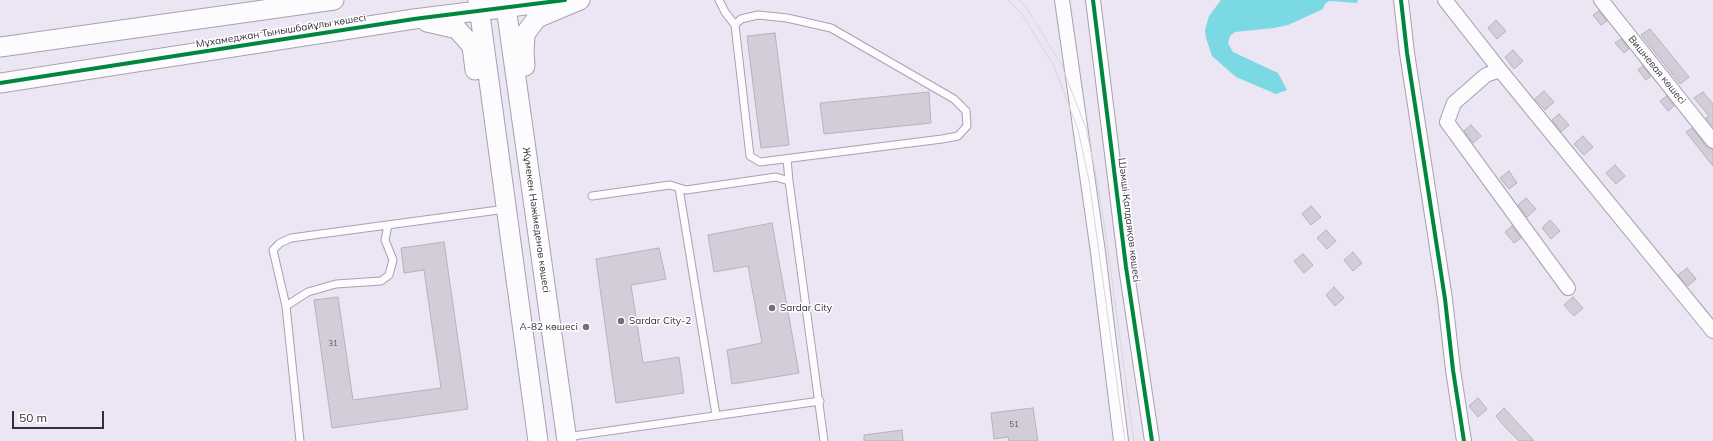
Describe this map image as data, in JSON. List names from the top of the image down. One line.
{"streets":{"street":["Мұхамеджан Тынышбайұлы көшесі","Вишневая көшесі","Жұмекен Нәжімеденов көшесі","Шәмші Қалдаяқов көшесі"]},"crossings":[["Мұхамеджан Тынышбайұлы көшесі","Жұмекен Нәжімеденов көшесі"]],"places":["Sardar City","Sardar City-2","A-82 көшесі"],"house_numbers":["31","51"],"scale_bar":"50 m"}
